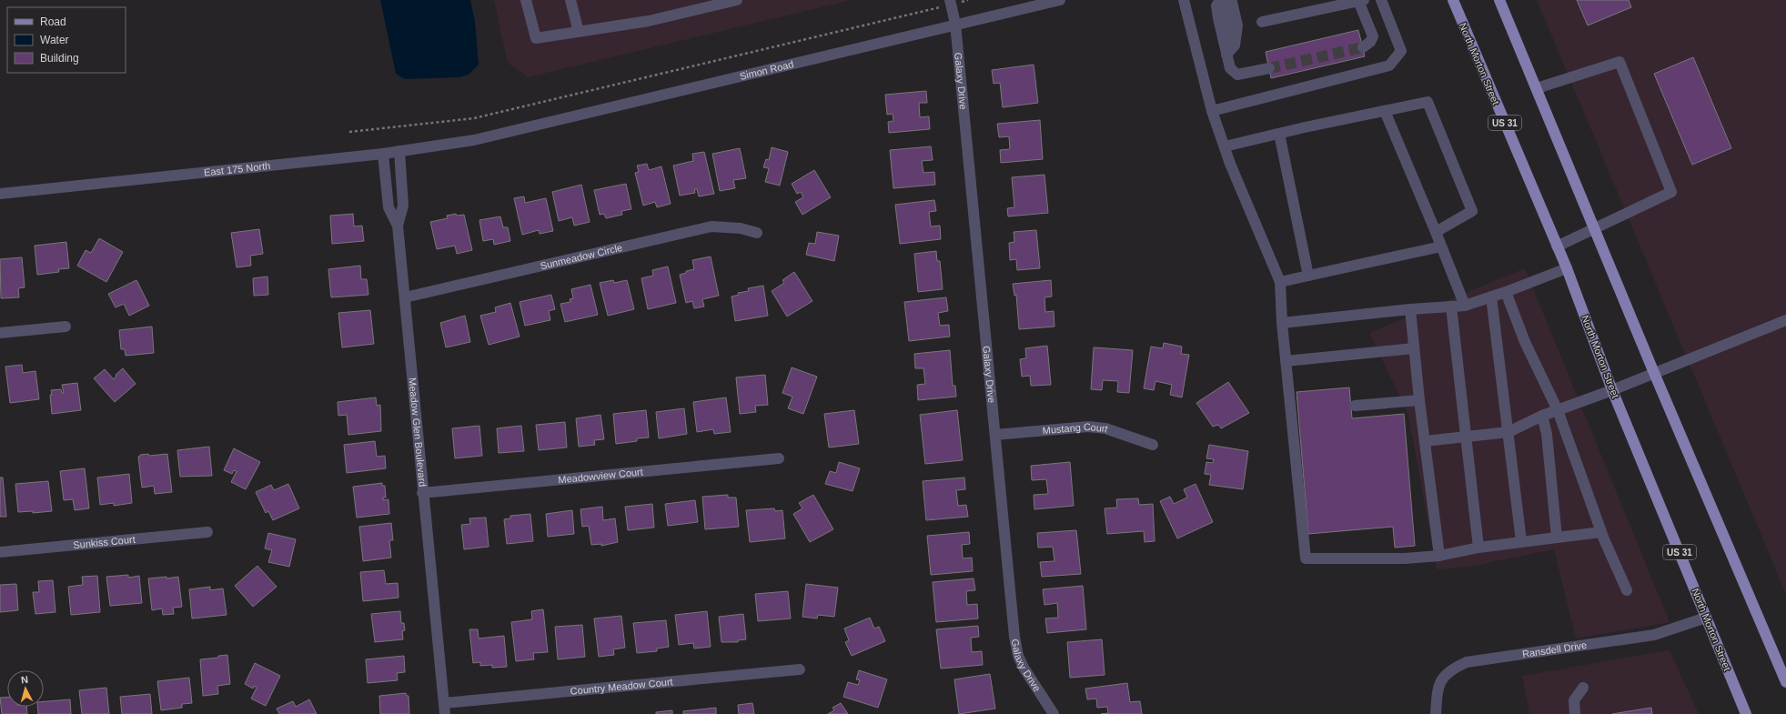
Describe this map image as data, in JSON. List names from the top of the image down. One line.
{"streets":{"main road":["North Morton Street","US 31"],"street":["Simon Road","Galaxy Drive","East 175 North","Sunmeadow Circle","Mustang Court","Meadow Glen Boulevard","Meadowview Court","Sunkiss Court","Ransdell Drive","Country Meadow Court"]},"crossings":[["North Morton Street","Ransdell Drive"],["Simon Road","Galaxy Drive"],["Simon Road","East 175 North"],["Galaxy Drive","Mustang Court"],["East 175 North","Meadow Glen Boulevard"],["Sunmeadow Circle","Meadow Glen Boulevard"],["Meadow Glen Boulevard","Meadowview Court"],["Meadow Glen Boulevard","Country Meadow Court"]],"legend":["Road","Water","Building"],"north":"top"}
